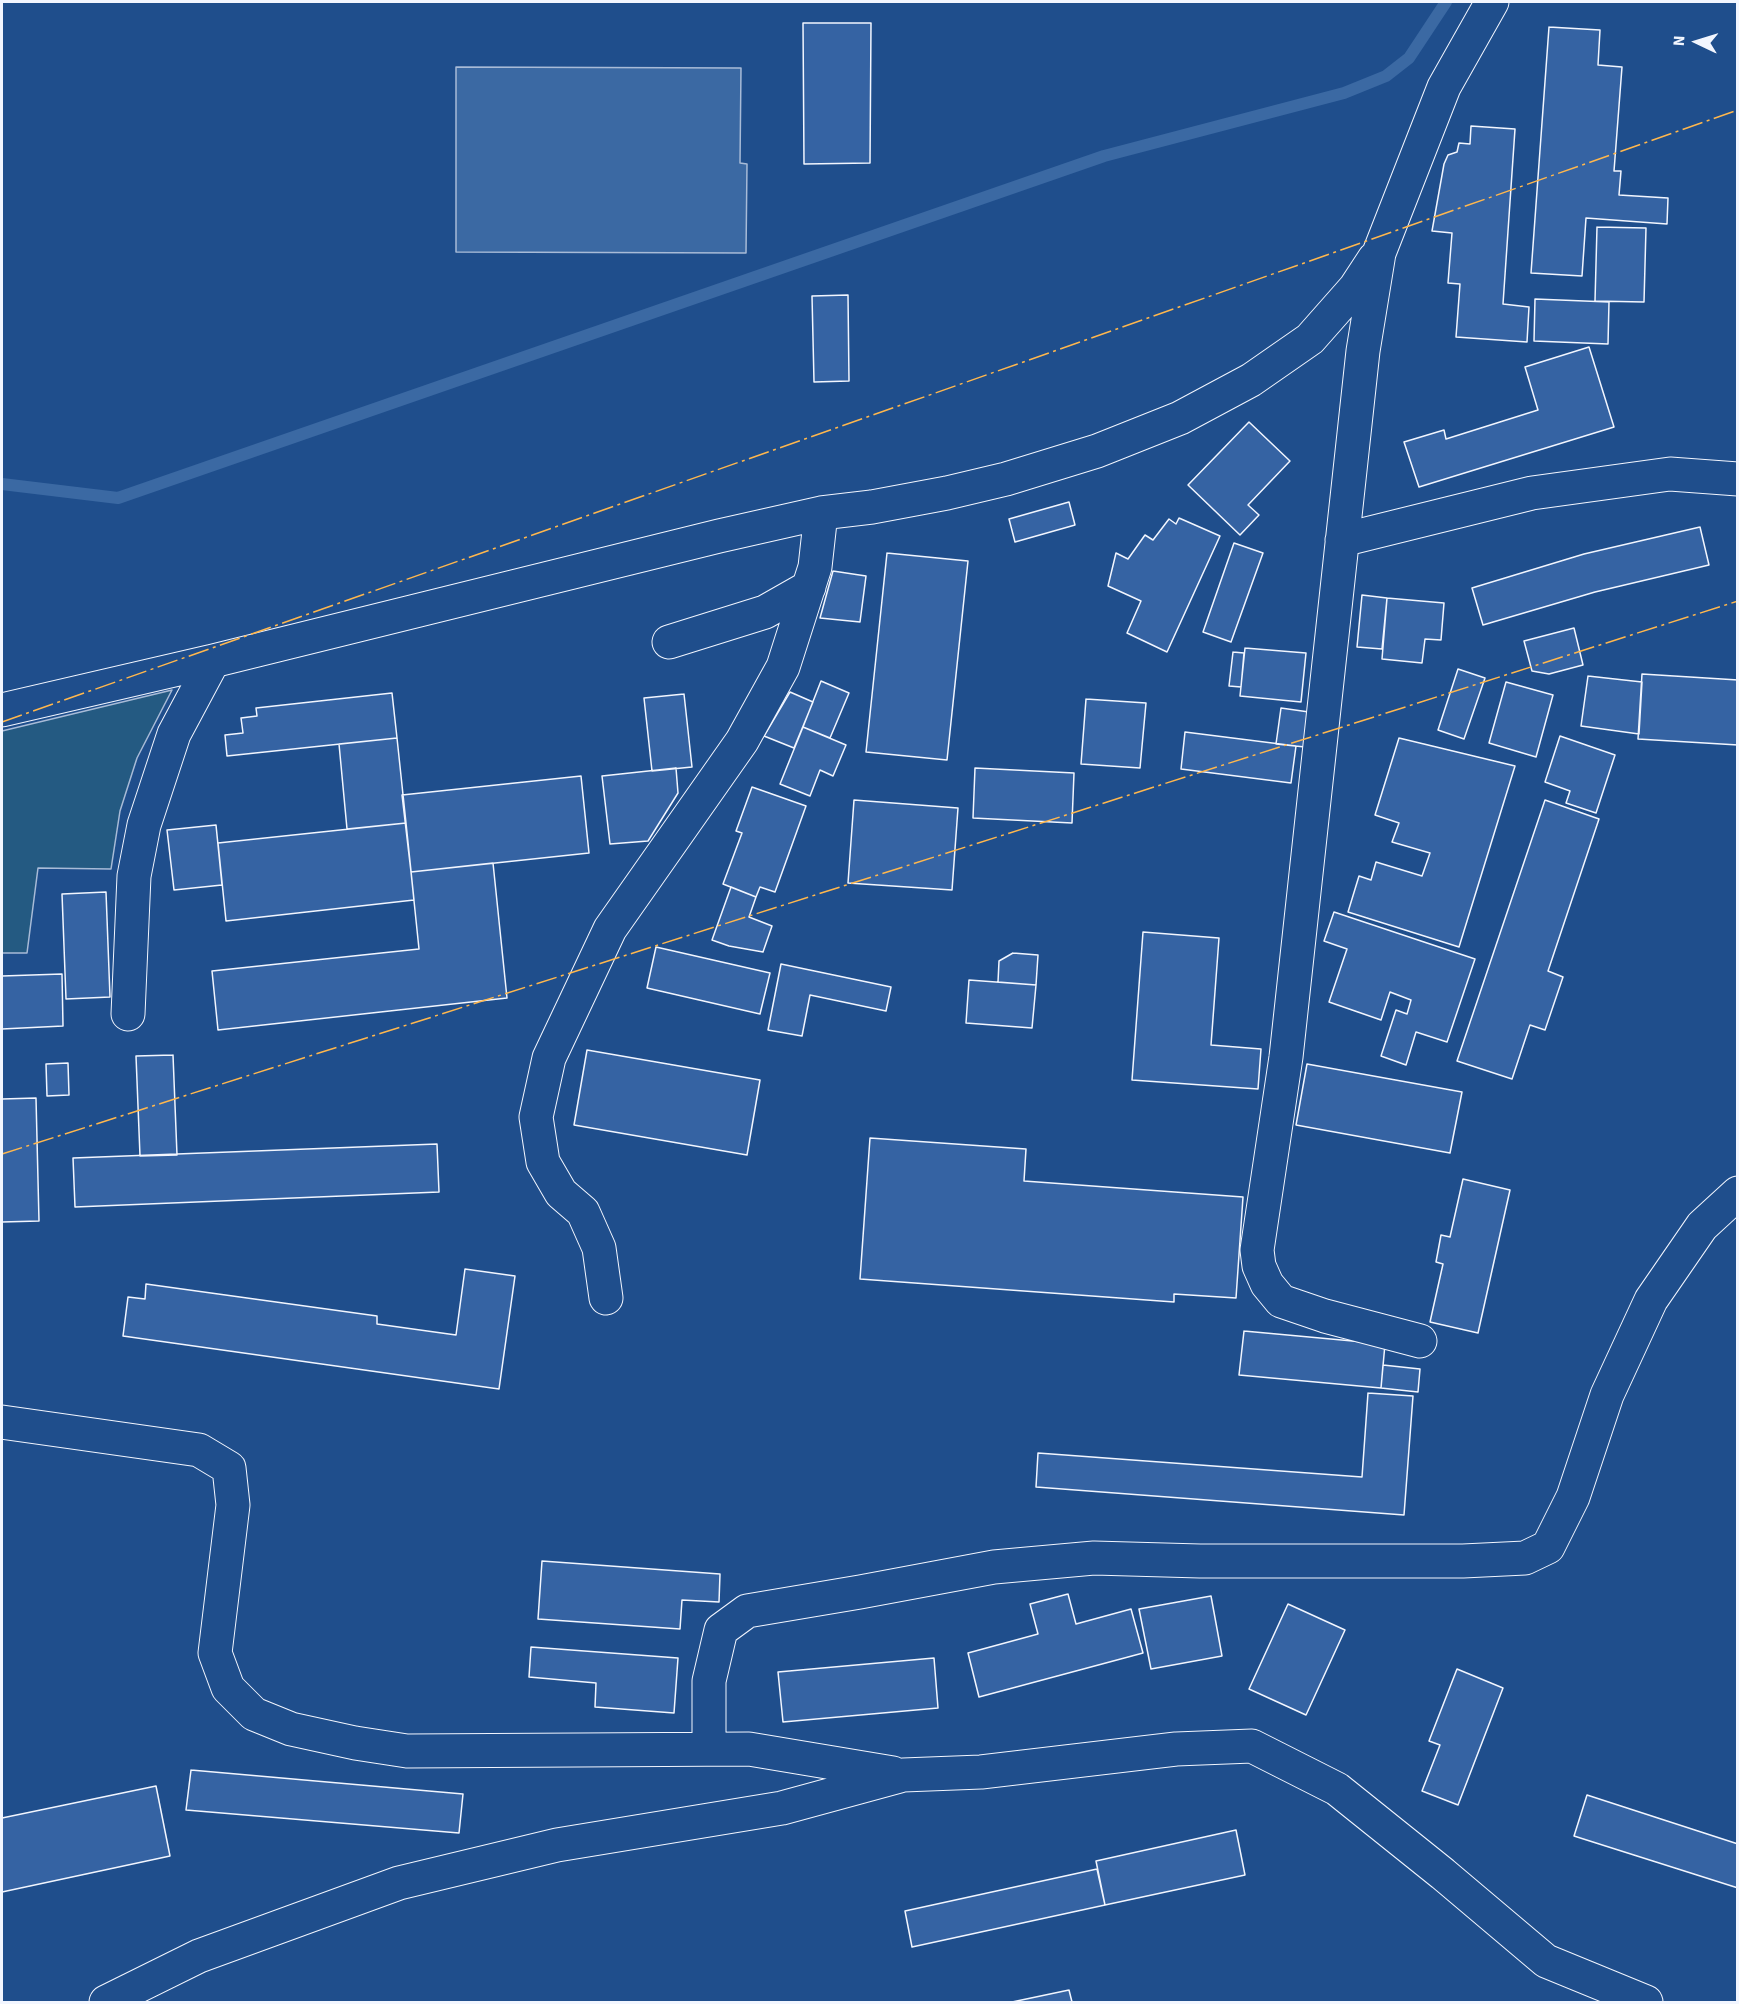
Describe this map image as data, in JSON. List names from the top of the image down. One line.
{"north":"left"}
